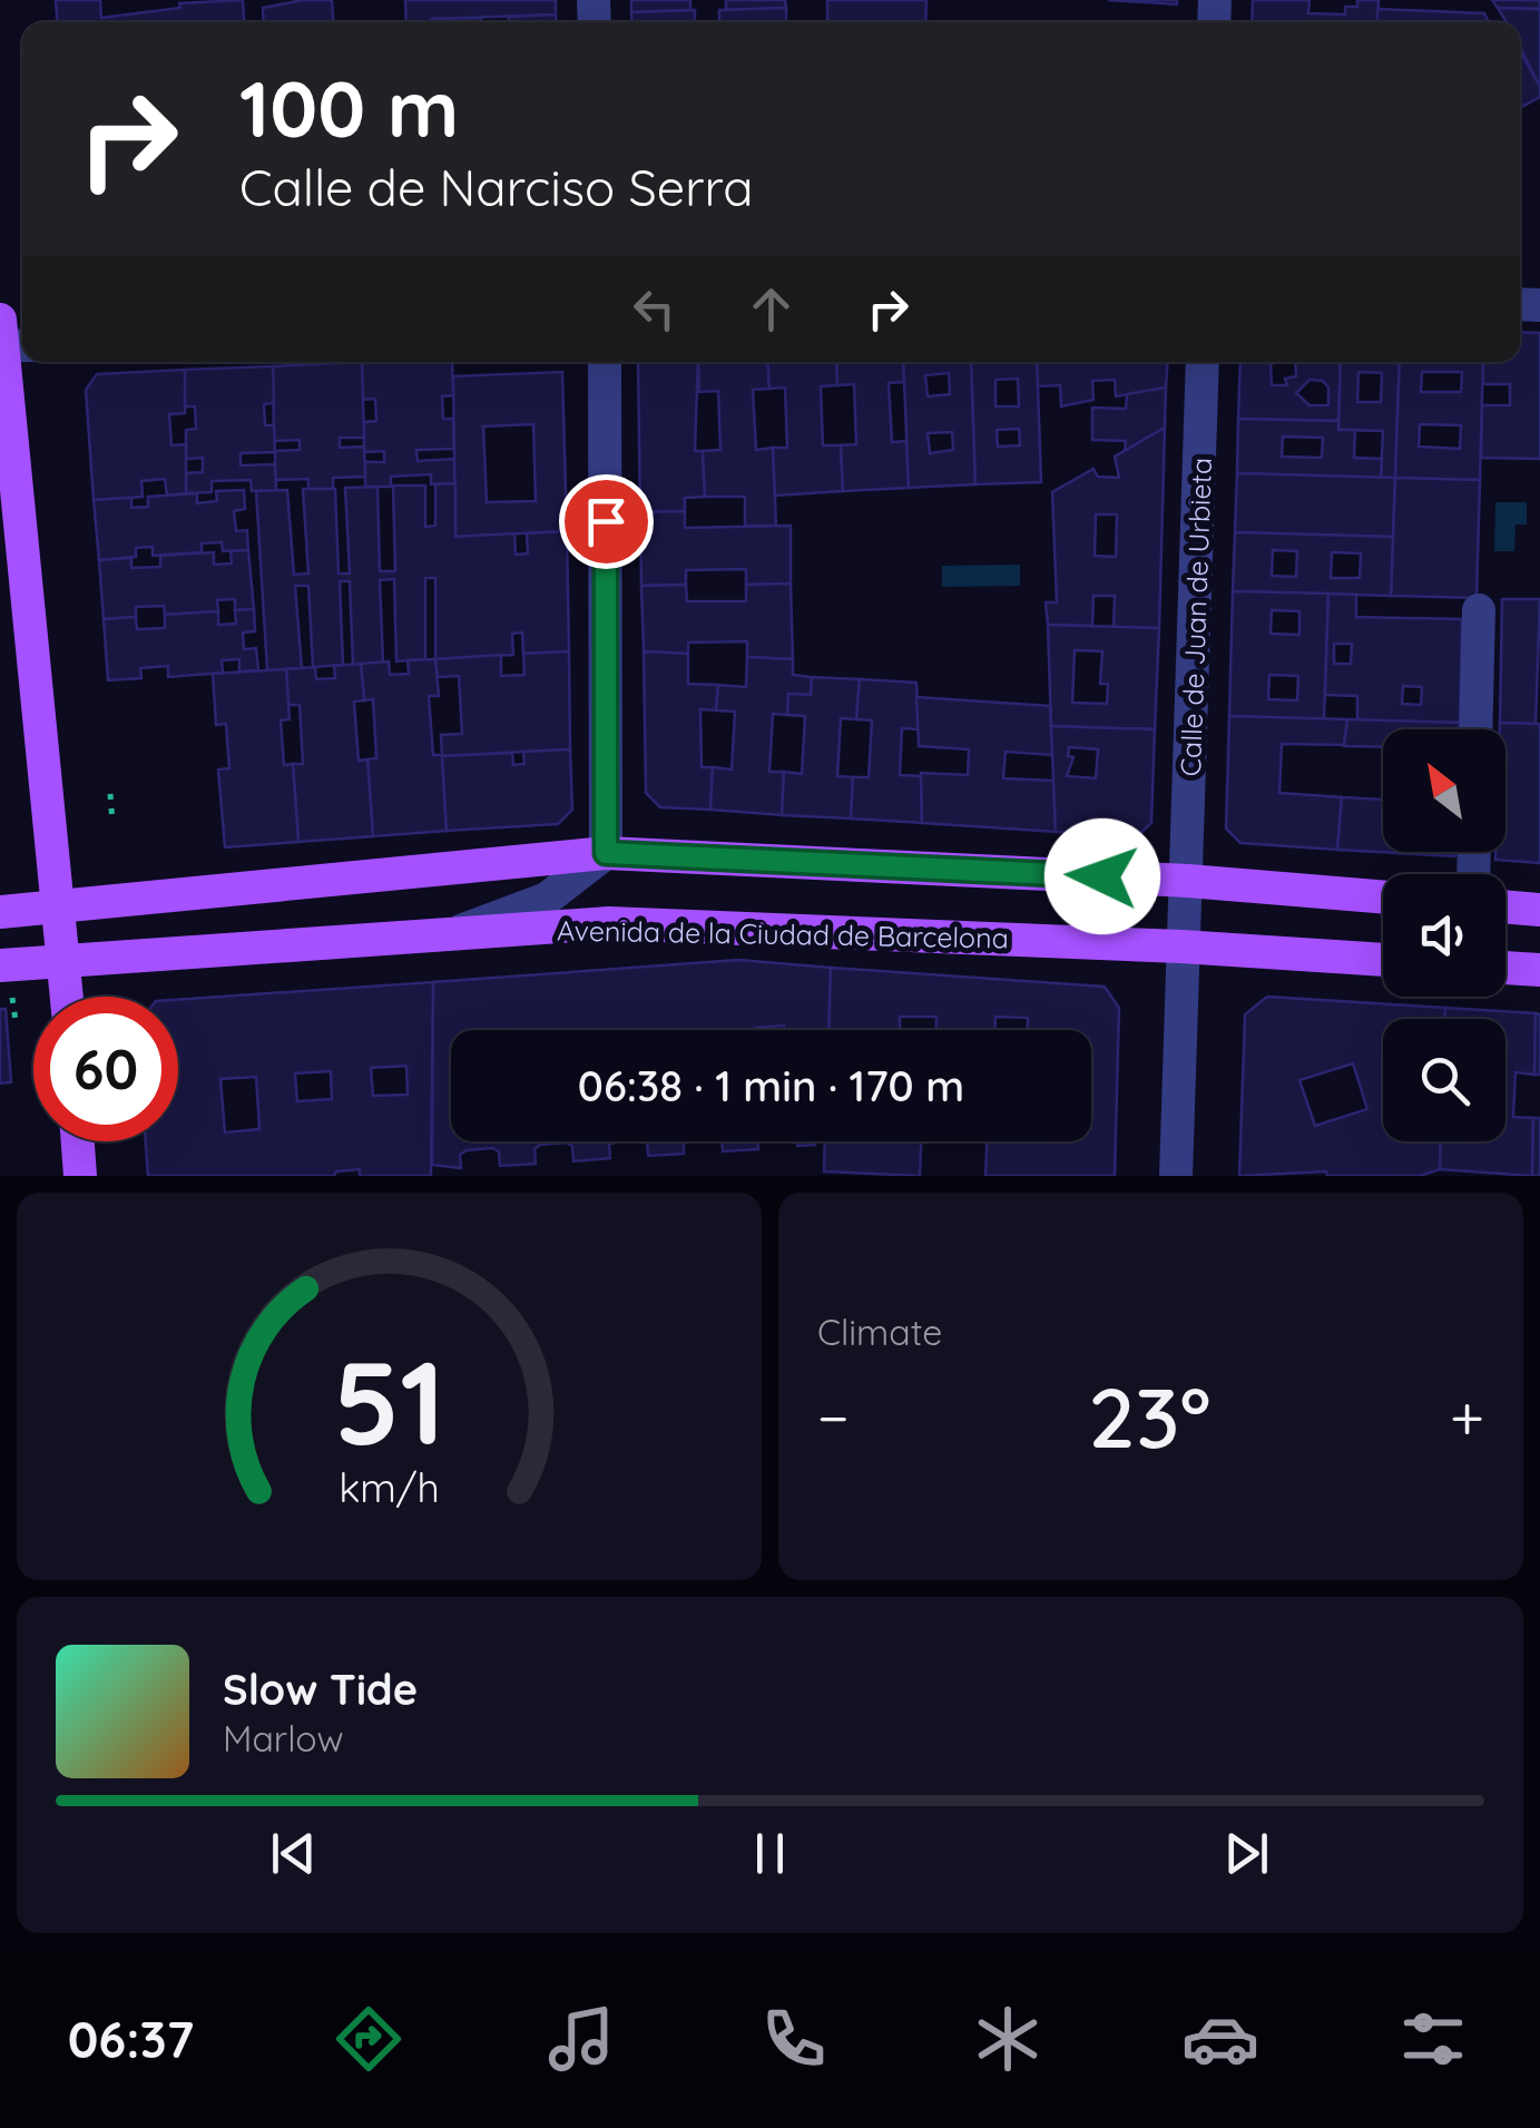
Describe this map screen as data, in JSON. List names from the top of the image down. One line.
{"streets":{"main road":["Avenida de la Ciudad de Barcelona"],"street":["Calle de Juan de Urbieta"]},"north":"top left","page":{"turn":["100 m","Calle de Narciso Serra"],"limit":"60","trip":"06:38 · 1 min · 170 m","tile":"Climate","heat":["−","23°","+"],"song":["Slow Tide","Marlow"],"tabs":"06:37","gauge":["51","km/h"]}}
